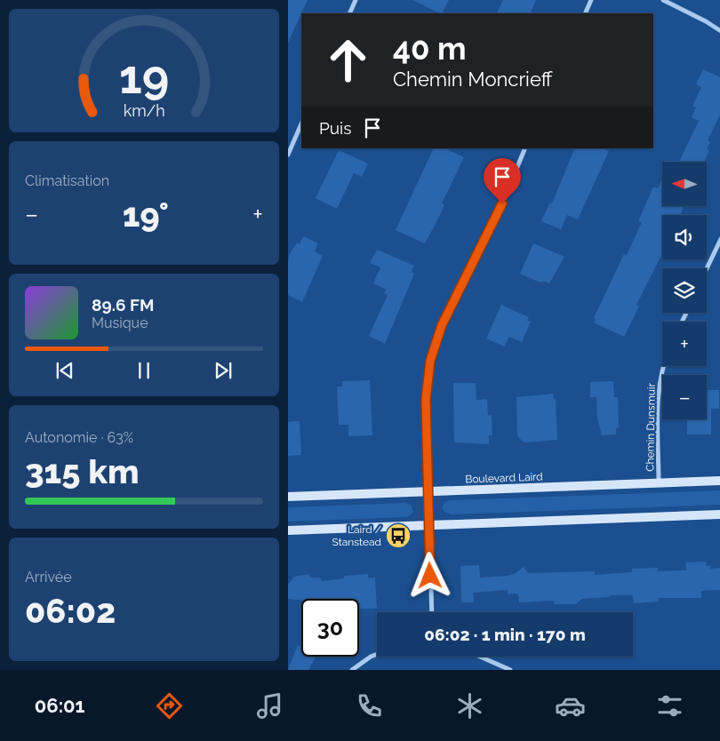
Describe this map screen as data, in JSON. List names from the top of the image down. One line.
{"streets":{"street":["Chemin Dunsmuir","Boulevard Laird"]},"crossings":[["Chemin Dunsmuir","Boulevard Laird"]],"places":{"bus stop":["Laird / Stanstead"]},"north":"left","page":{"turn":["40 m","Chemin Moncrieff"],"then":"Puis","tile":["Climatisation",["Autonomie · 63%","315 km"],["Arrivée","06:02"]],"map_buttons":["+","−"],"heat":["−","19°","+"],"song":["89.6 FM","Musique"],"limit":"30","trip":"06:02 · 1 min · 170 m","tabs":"06:01","gauge":["19","km/h"]}}
